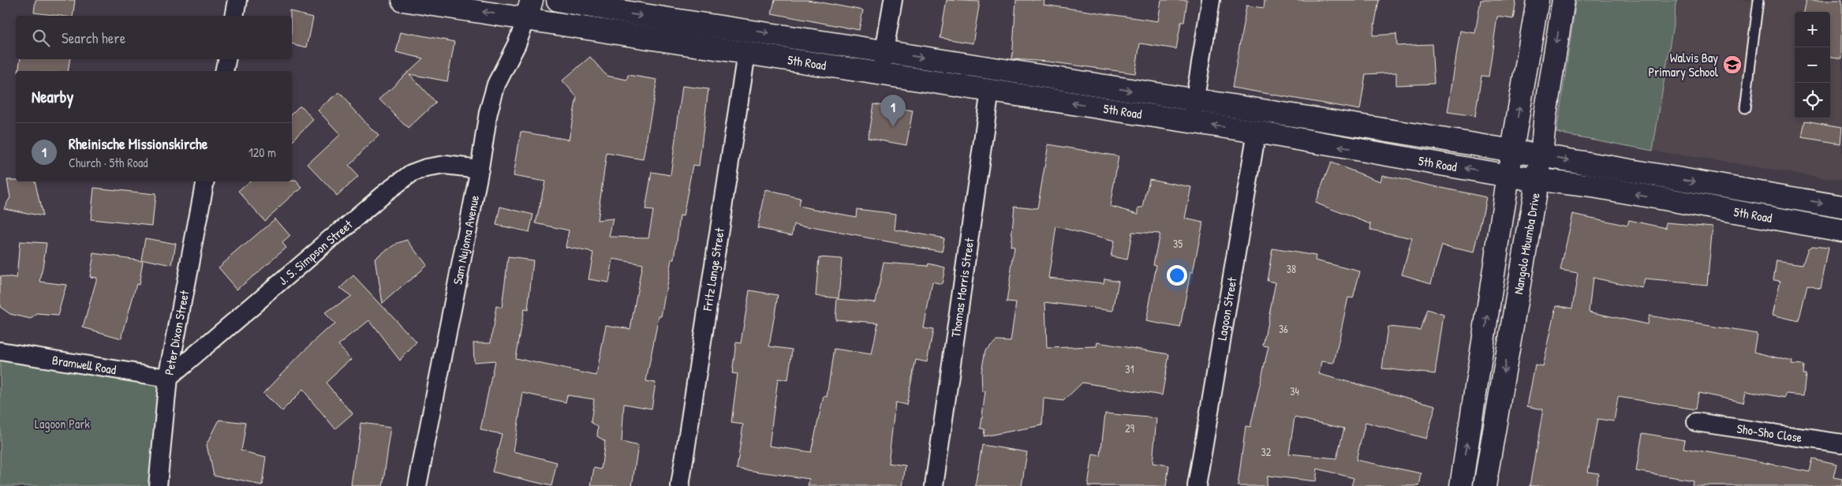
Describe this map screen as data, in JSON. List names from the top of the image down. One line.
{"streets":{"main road":["5th Road","Nangolo Mbumba Drive"],"street":["Sam Nujoma Avenue","J. S. Simpson Street","Fritz Lange Street","Thomas Morris Street","Lagoon Street","Peter Dixon Street","Bramwell Road","Sho-Sho Close"]},"crossings":[["5th Road","Sam Nujoma Avenue"],["5th Road","Nangolo Mbumba Drive"],["5th Road","Fritz Lange Street"],["5th Road","Thomas Morris Street"],["5th Road","Lagoon Street"],["Sam Nujoma Avenue","J. S. Simpson Street"],["J. S. Simpson Street","Peter Dixon Street"],["J. S. Simpson Street","Bramwell Road"],["Peter Dixon Street","Bramwell Road"]],"parks":["Lagoon Park"],"places":{"school or university":["Walvis Bay Primary School"]},"house_numbers":["35","38","36","31","34","29","32"],"page":{"map_buttons":["+","−"],"search":"Search here","heading":"Nearby","pins":"1","list":[{"mark":"1","name":"Rheinische Missionskirche","note":"Church · 5th Road","value":"120 m"}]}}
